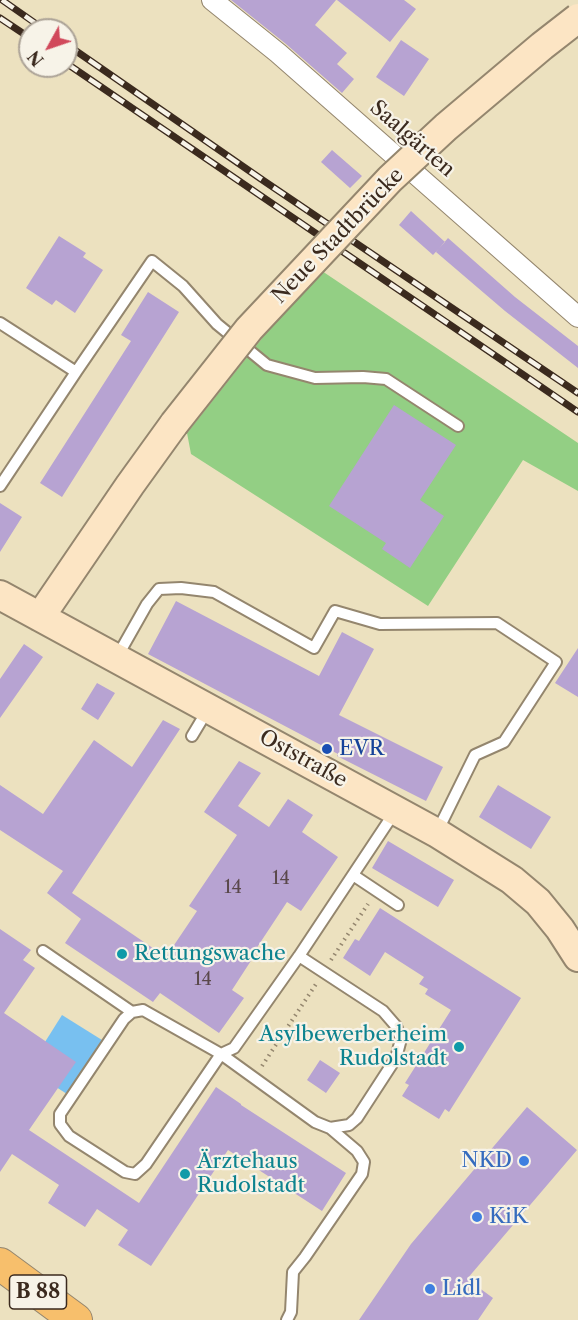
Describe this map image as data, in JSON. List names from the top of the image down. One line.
{"streets":{"main road":["Neue Stadtbrücke","Oststraße","B 88"],"street":["Saalgärten"]},"crossings":[["Neue Stadtbrücke","Oststraße"]],"places":["EVR","Rettungswache","Asylbewerberheim Rudolstadt","NKD","Ärztehaus Rudolstadt","KiK","Lidl"],"house_numbers":["14","14","14"],"north":"bottom left"}
